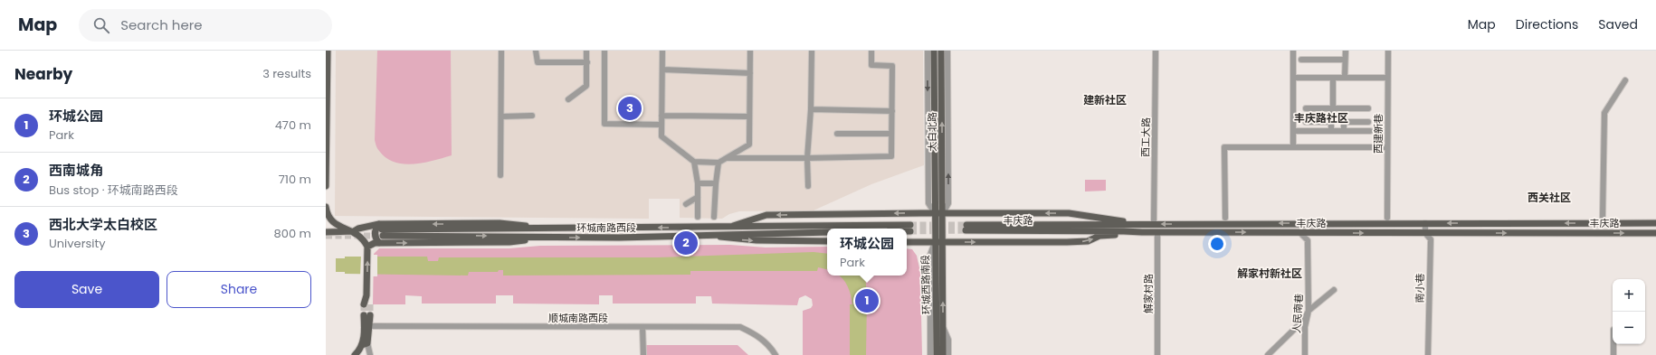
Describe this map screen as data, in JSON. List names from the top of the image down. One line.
{"streets":{"main road":["太白北路","丰庆路","环城南路西段","环城西路南段"],"street":["西建新巷","西工大路","南小巷","解家村路","人民南巷","顺城南路西段"]},"crossings":[["太白北路","环城西路南段"],["西工大路","丰庆路"],["丰庆路","南小巷"],["丰庆路","解家村路"],["丰庆路","人民南巷"]],"districts":["建新社区","丰庆路社区","西关社区","解家村新社区"],"page":{"header":"Map","search":"Search here","nav":["Map","Directions","Saved"],"heading":["Nearby","3 results"],"pins":["3","2","1"],"list":[{"mark":"1","name":"环城公园","note":"Park","value":"470 m"},{"mark":"2","name":"西南城角","note":"Bus stop · 环城南路西段","value":"710 m"},{"mark":"3","name":"西北大学太白校区","note":"University","value":"800 m"}],"popup":["环城公园","Park"],"buttons":["Save","Share"],"map_buttons":["+","−"]}}
